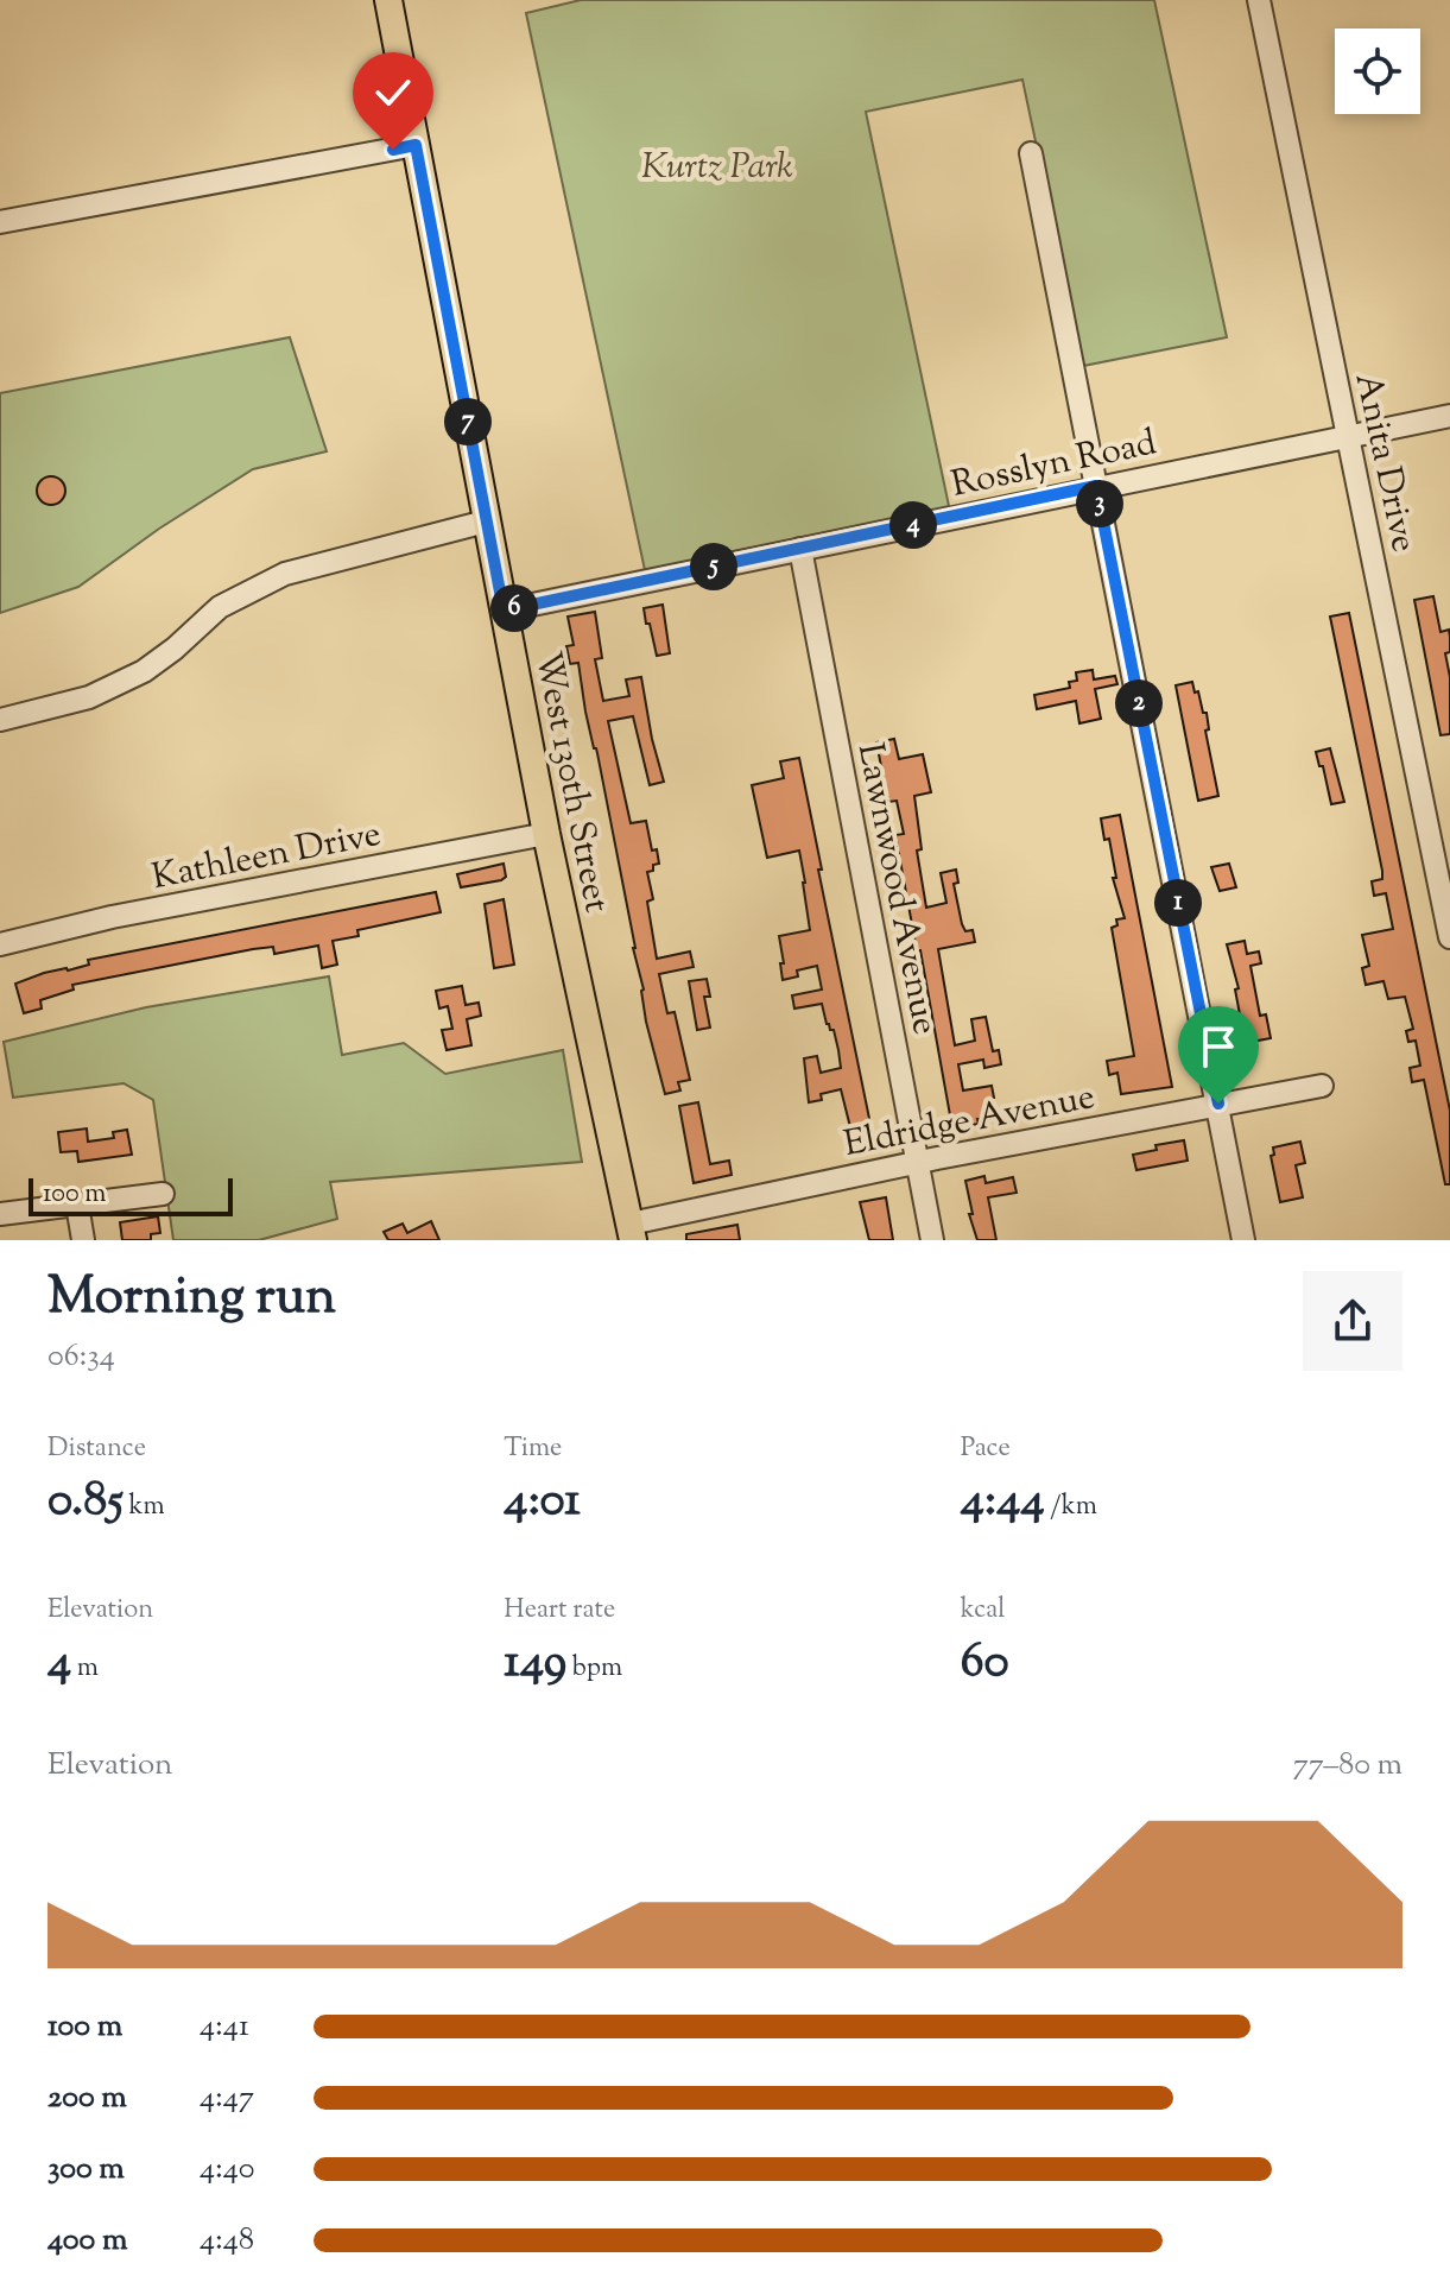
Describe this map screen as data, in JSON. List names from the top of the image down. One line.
{"streets":{"main road":["West 130th Street"],"street":["Rosslyn Road","Anita Drive","Kathleen Drive","Lawnwood Avenue","Eldridge Avenue"]},"crossings":[["Rosslyn Road","Anita Drive"],["Rosslyn Road","West 130th Street"],["Rosslyn Road","Lawnwood Avenue"],["West 130th Street","Kathleen Drive"],["West 130th Street","Eldridge Avenue"],["Lawnwood Avenue","Eldridge Avenue"]],"parks":["Kurtz Park"],"scale_bar":"100 m","page":{"pins":["7","3","4","5","6","2","1"],"scale":"100 m","heading":["Morning run","06:34"],"stats":[["Distance","0.85 km"],["Time","4:01"],["Pace","4:44 /km"],["Elevation","4 m"],["Heart rate","149 bpm"],["kcal","60"]],"chart":["Elevation","77–80 m"],"list":[{"name":"100 m","note":"4:41"},{"name":"200 m","note":"4:47"},{"name":"300 m","note":"4:40"},{"name":"400 m","note":"4:48"}]}}
